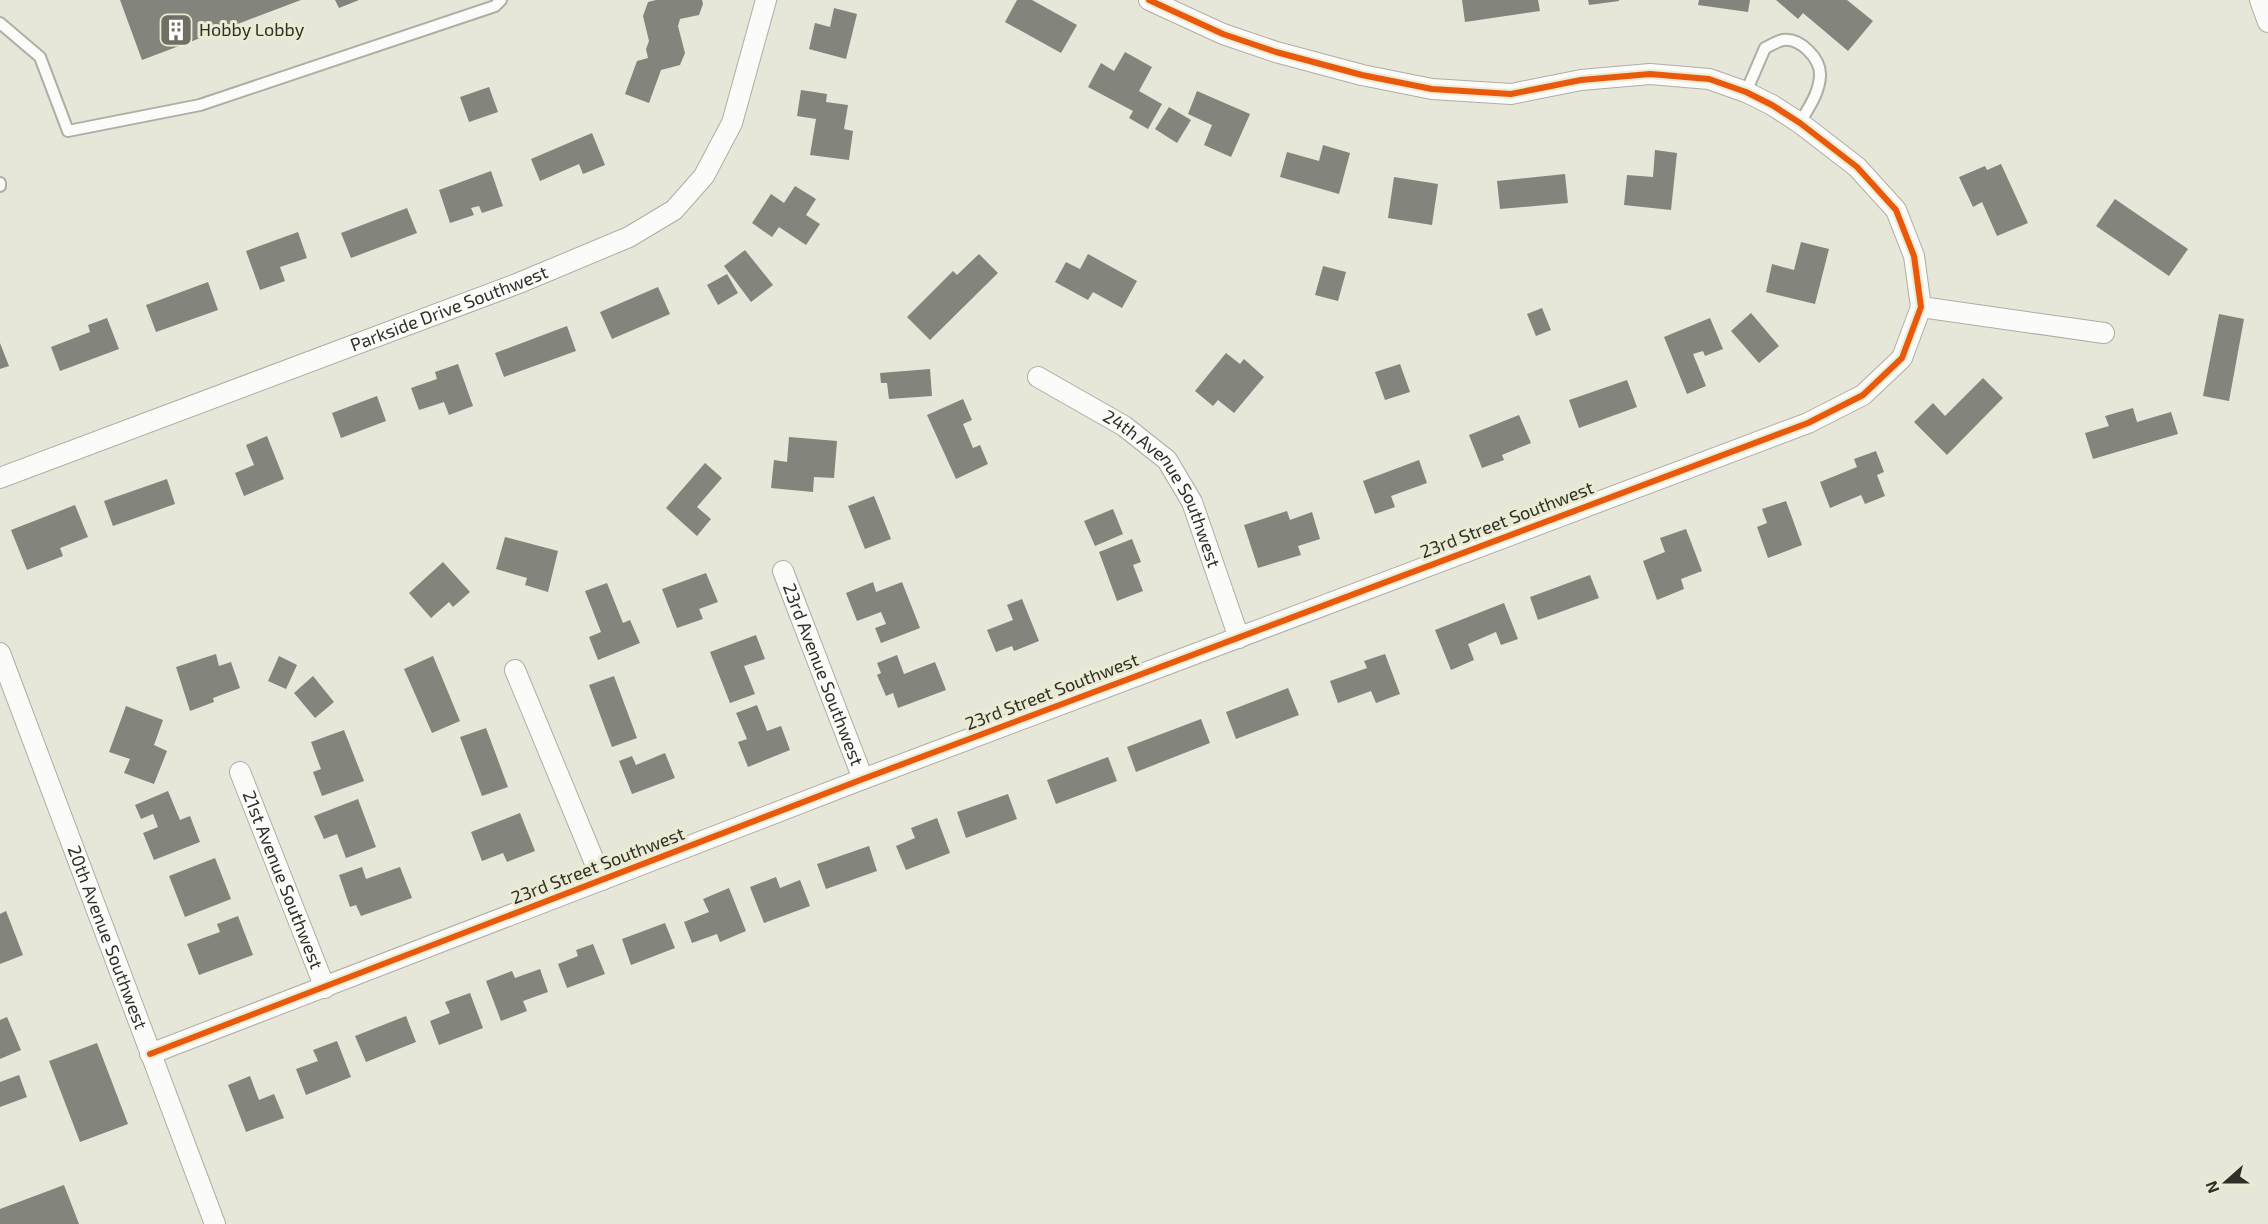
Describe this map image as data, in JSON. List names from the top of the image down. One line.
{"streets":{"street":["Parkside Drive Southwest","24th Avenue Southwest","23rd Street Southwest","23rd Avenue Southwest","21st Avenue Southwest","20th Avenue Southwest"]},"crossings":[["24th Avenue Southwest","23rd Street Southwest"],["23rd Street Southwest","23rd Avenue Southwest"],["23rd Street Southwest","21st Avenue Southwest"],["23rd Street Southwest","20th Avenue Southwest"]],"places":{"building":["Hobby Lobby"]},"north":"left"}
